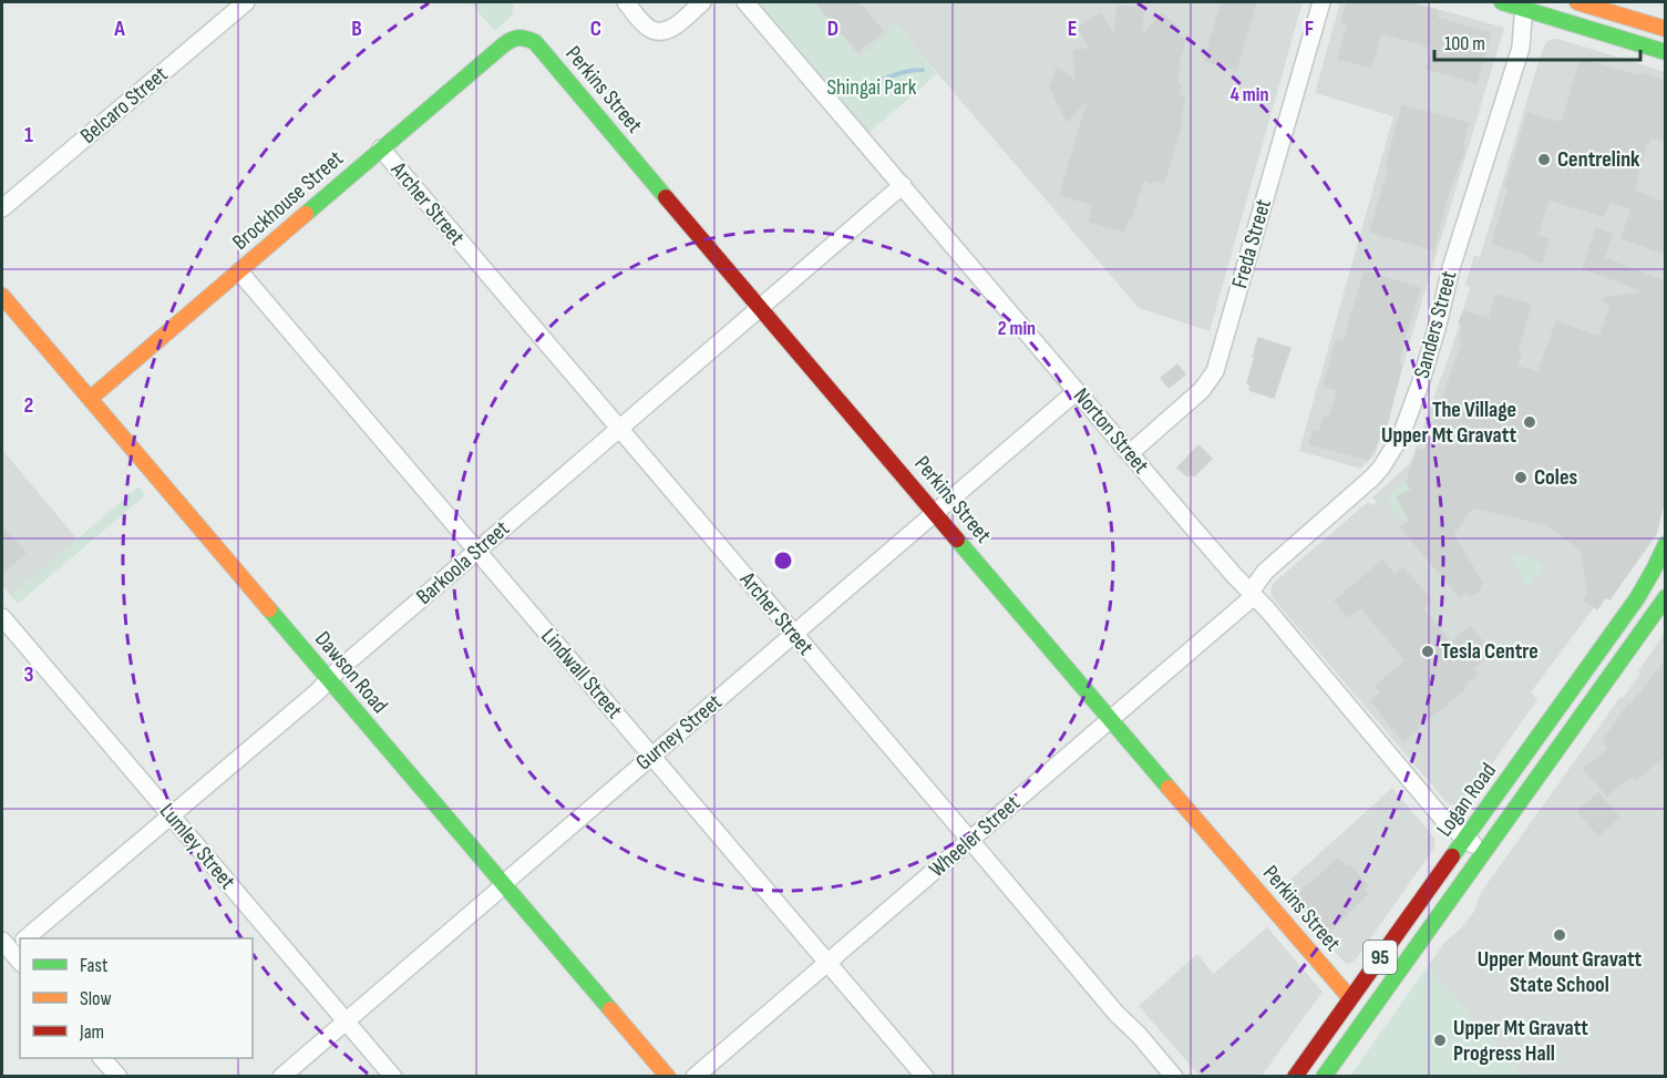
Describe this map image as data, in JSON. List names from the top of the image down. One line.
{"streets":{"main road":["Perkins Street","Brockhouse Street","Dawson Road","Logan Road","95"],"street":["Belcaro Street","Archer Street","Freda Street","Sanders Street","Norton Street","Barkoola Street","Lindwall Street","Gurney Street","Wheeler Street","Lumley Street"]},"crossings":[["Perkins Street","Brockhouse Street"],["Perkins Street","Barkoola Street"],["Perkins Street","Gurney Street"],["Perkins Street","Logan Road"],["Perkins Street","Wheeler Street"],["Brockhouse Street","Archer Street"],["Brockhouse Street","Dawson Road"],["Brockhouse Street","Lindwall Street"],["Archer Street","Barkoola Street"],["Archer Street","Gurney Street"],["Archer Street","Wheeler Street"],["Freda Street","Norton Street"],["Sanders Street","Norton Street"],["Sanders Street","Wheeler Street"],["Norton Street","Barkoola Street"],["Norton Street","Gurney Street"],["Norton Street","Logan Road"],["Norton Street","Wheeler Street"],["Barkoola Street","Dawson Road"],["Barkoola Street","Lindwall Street"],["Barkoola Street","Lumley Street"],["Dawson Road","Gurney Street"],["Lindwall Street","Gurney Street"],["Lindwall Street","Wheeler Street"],["Gurney Street","Lumley Street"]],"parks":["Shingai Park"],"places":["Centrelink","The Village Upper Mt Gravatt","Coles","Tesla Centre","Upper Mount Gravatt State School","Upper Mt Gravatt Progress Hall"],"legend":["Fast","Slow","Jam"],"scale_bar":"100 m","grid":{"columns":["A","B","C","D","E","F"],"rows":["1","2","3"]},"rings":["4 min","2 min"]}
